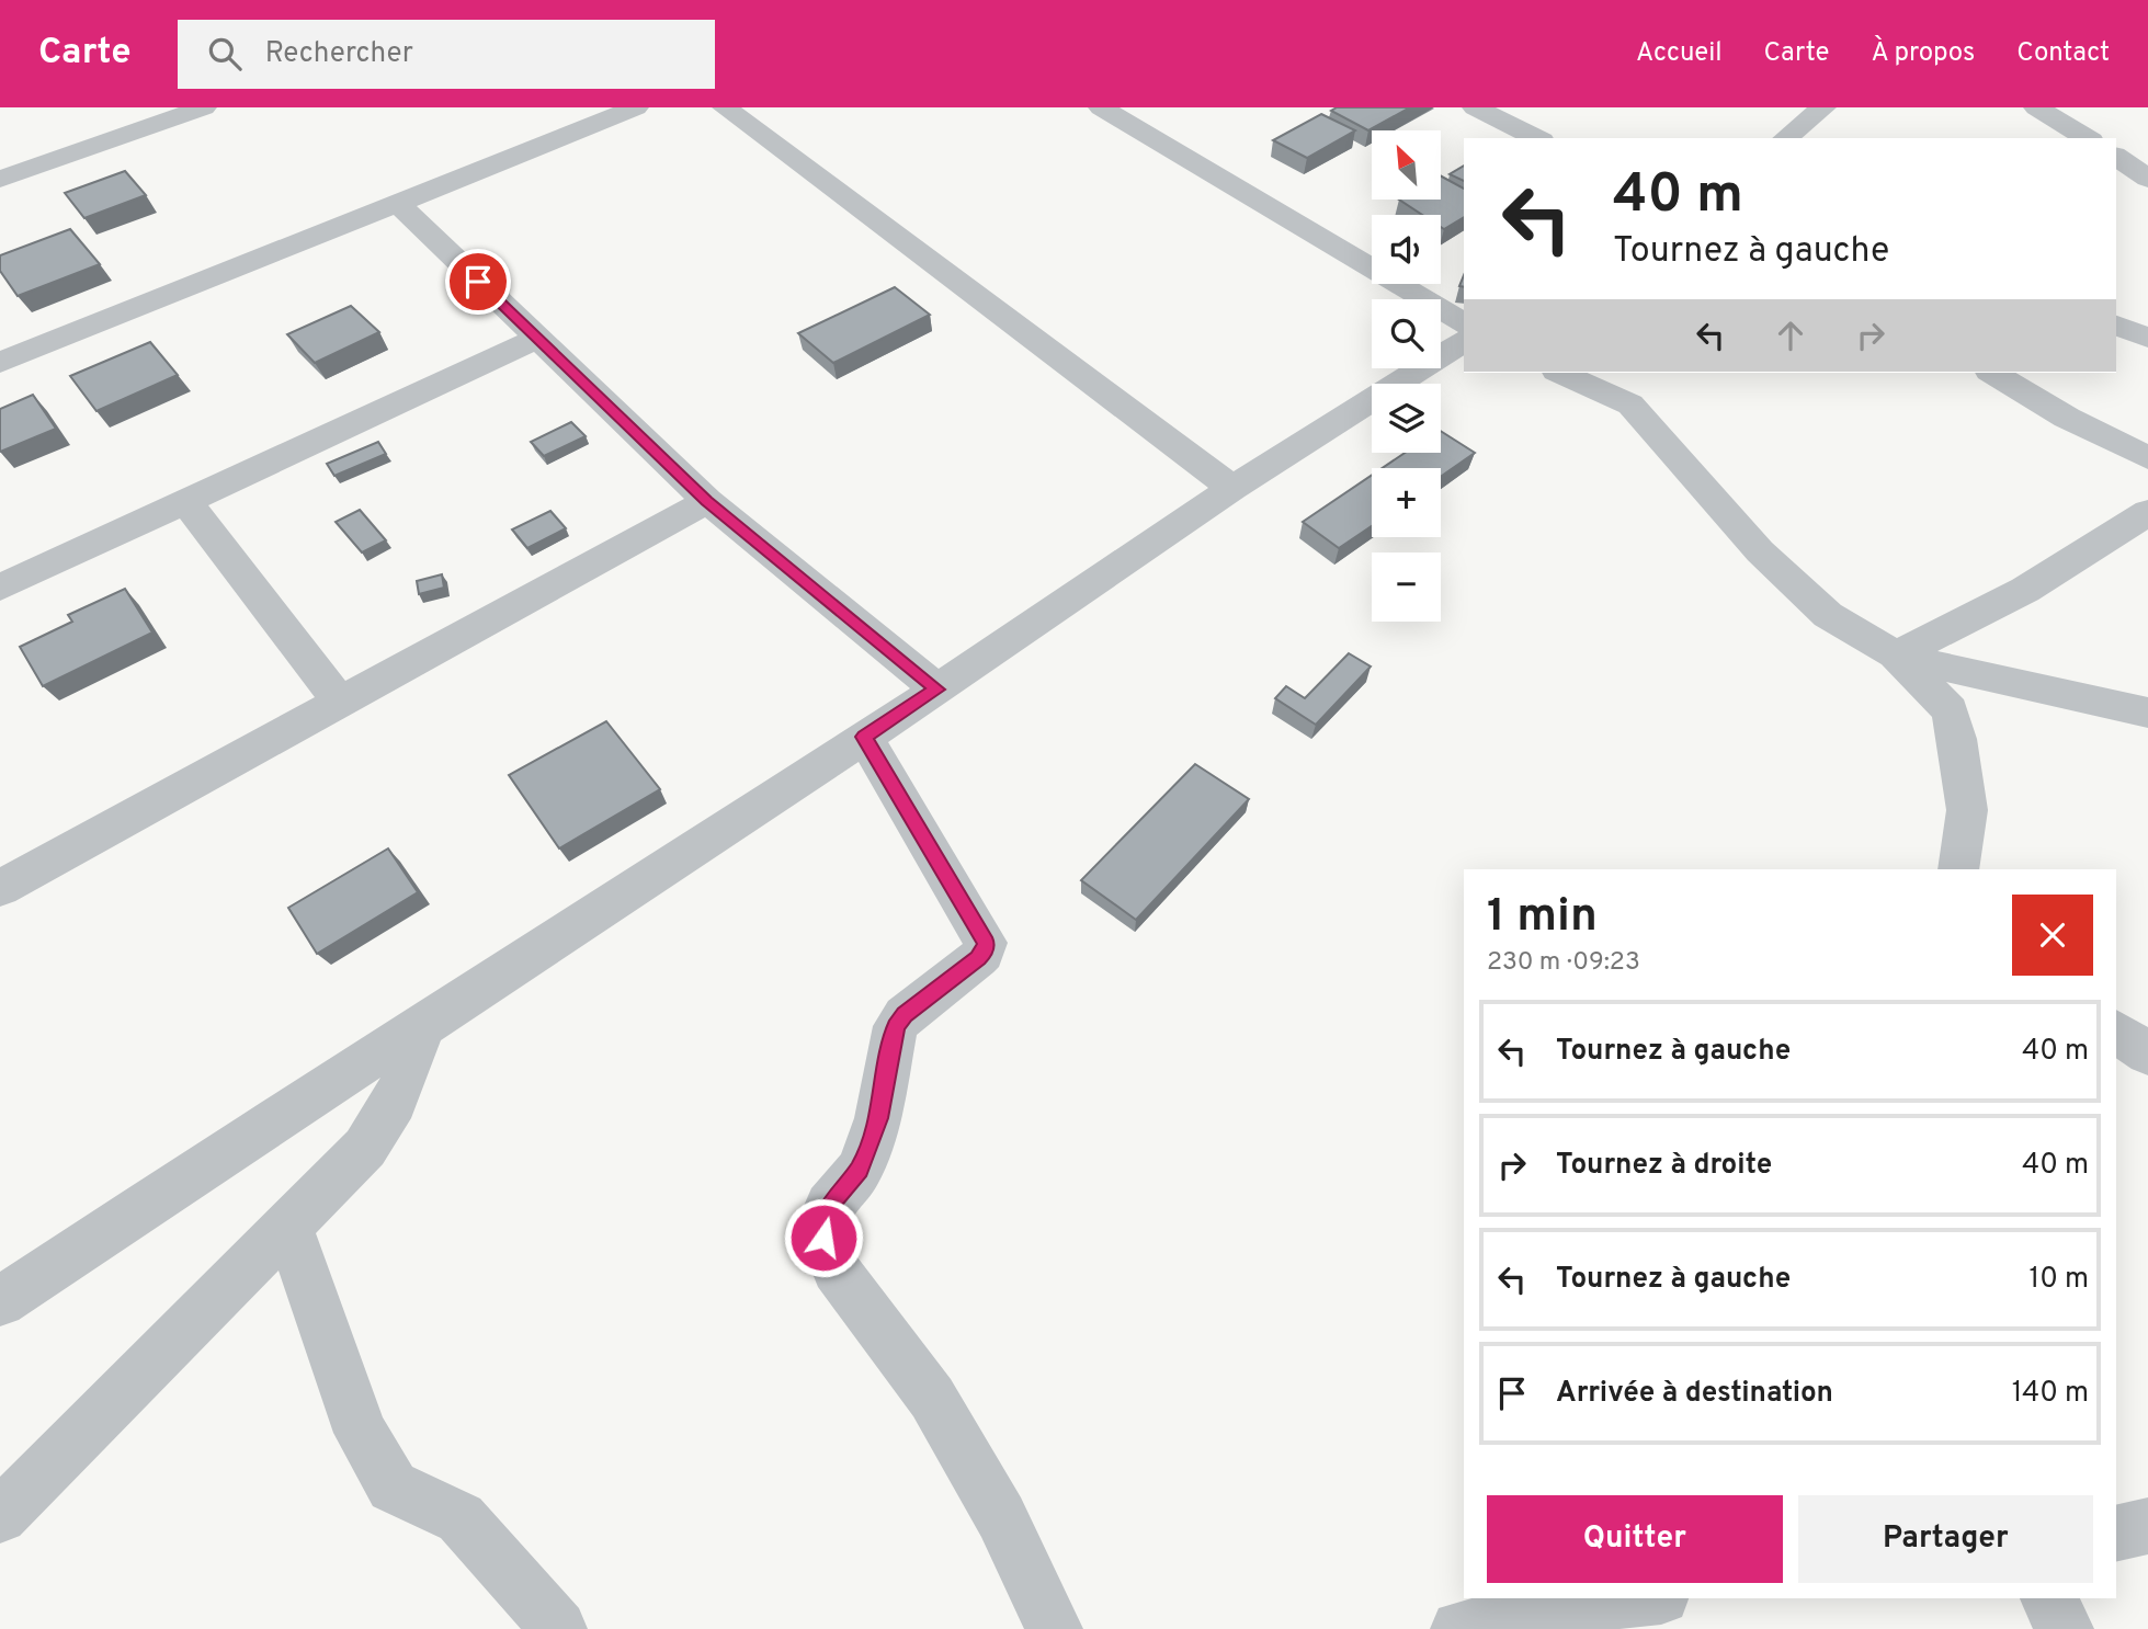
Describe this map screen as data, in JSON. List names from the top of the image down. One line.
{"north":"top left","page":{"header":"Carte","search":"Rechercher","nav":["Accueil","Carte","À propos","Contact"],"map_buttons":["+","−"],"turn":["40 m","Tournez à gauche"],"heading":["1 min","230 m · 09:23"],"list":[{"name":"Tournez à gauche","value":"40 m"},{"name":"Tournez à droite","value":"40 m"},{"name":"Tournez à gauche","value":"10 m"},{"name":"Arrivée à destination","value":"140 m"}],"buttons":["Quitter","Partager"]}}
